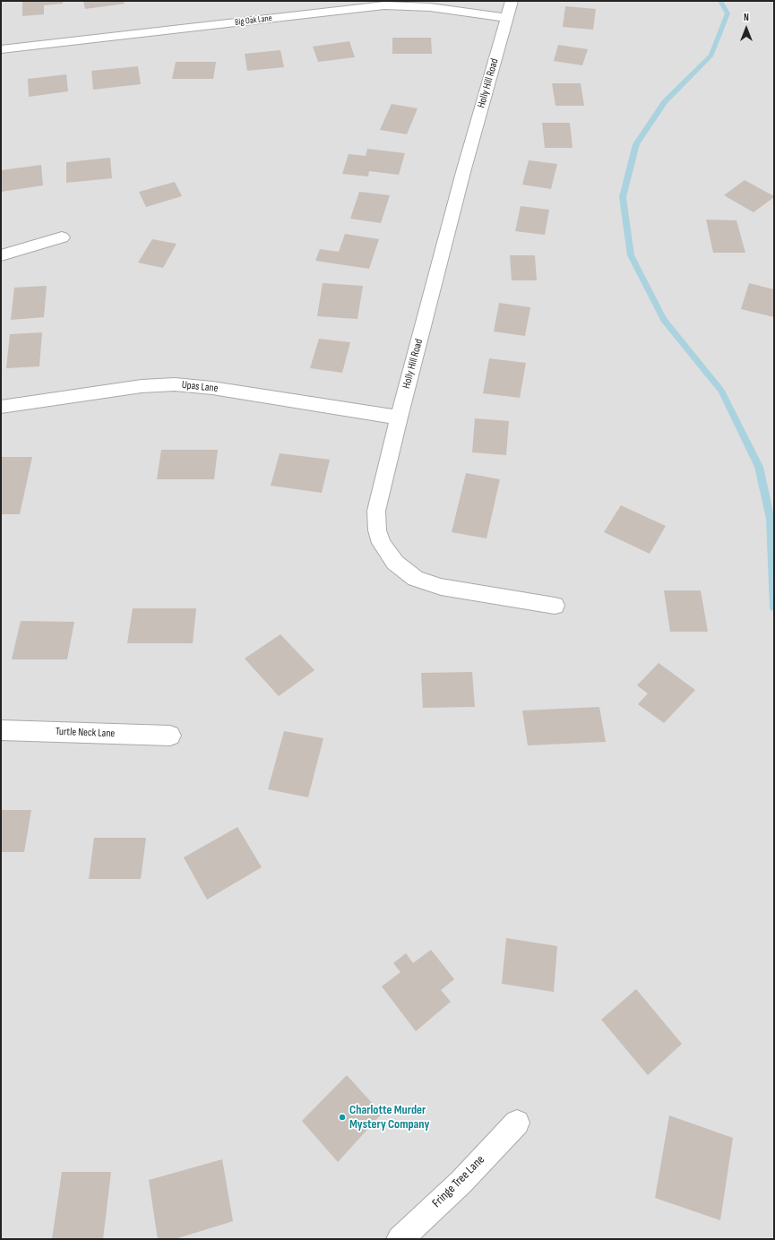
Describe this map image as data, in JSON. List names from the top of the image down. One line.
{"streets":{"street":["Big Oak Lane","Holly Hill Road","Upas Lane","Turtle Neck Lane","Fringe Tree Lane"]},"crossings":[["Big Oak Lane","Holly Hill Road"],["Holly Hill Road","Upas Lane"]],"places":["Charlotte Murder Mystery Company"],"north":"top"}
